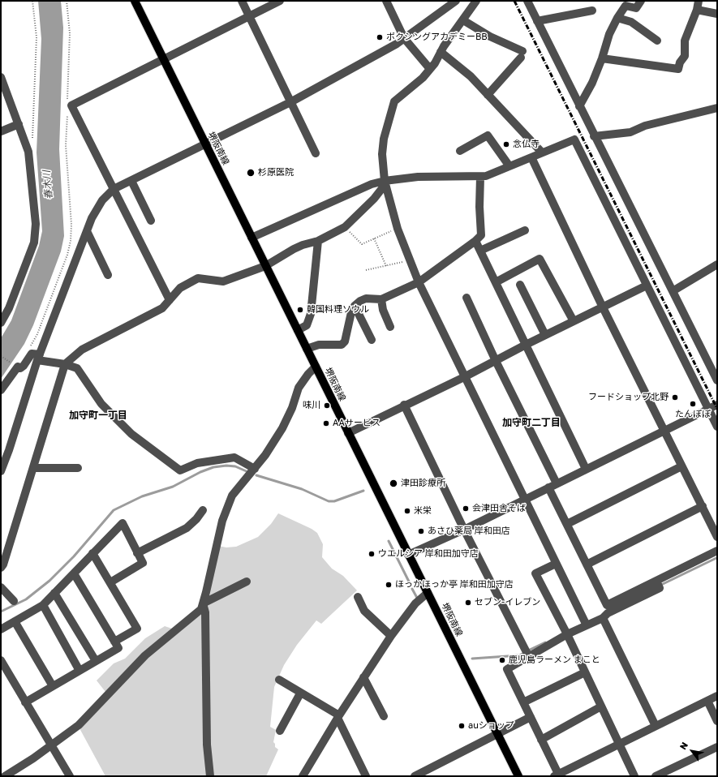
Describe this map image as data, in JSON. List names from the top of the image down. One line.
{"streets":{"main road":["堺阪南線"]},"districts":["加守町一丁目","加守町二丁目"],"water":["春木川"],"places":["ボクシングアカデミーBB","念仏寺","杉原医院","韓国料理ソウル","フードショップ北野","たんぽぽ","味川","AAサービス","津田診療所","会津田舎そば","米栄","あさひ薬局 岸和田店","ウエルシア 岸和田加守店","ほっかほっか亭 岸和田加守店","セブン-イレブン","鹿児島ラーメン まこと","auショップ"],"north":"top left"}
